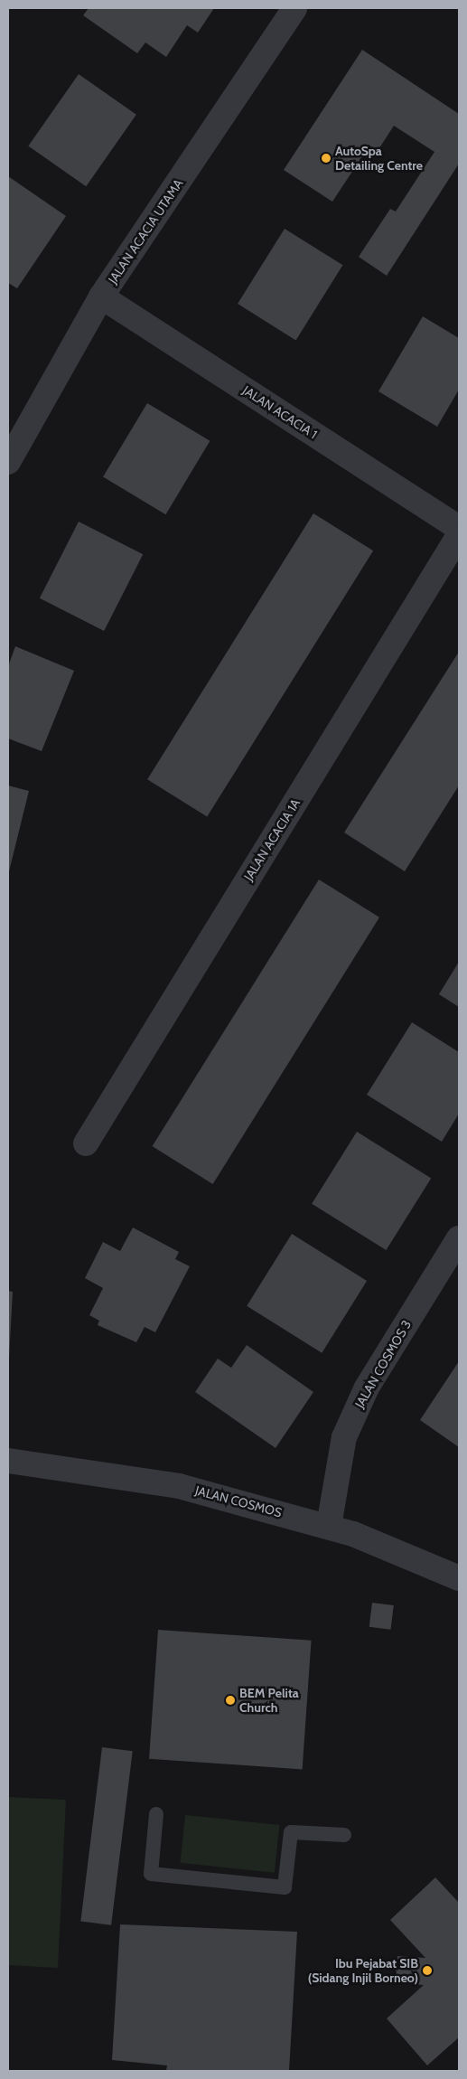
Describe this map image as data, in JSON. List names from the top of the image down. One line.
{"streets":{"street":["JALAN ACACIA UTAMA","JALAN ACACIA 1","JALAN ACACIA 1A","JALAN COSMOS 3","JALAN COSMOS"]},"crossings":[["JALAN ACACIA UTAMA","JALAN ACACIA 1"],["JALAN COSMOS 3","JALAN COSMOS"]],"places":["AutoSpa Detailing Centre","BEM Pelita Church","Ibu Pejabat SIB (Sidang Injil Borneo)"]}
